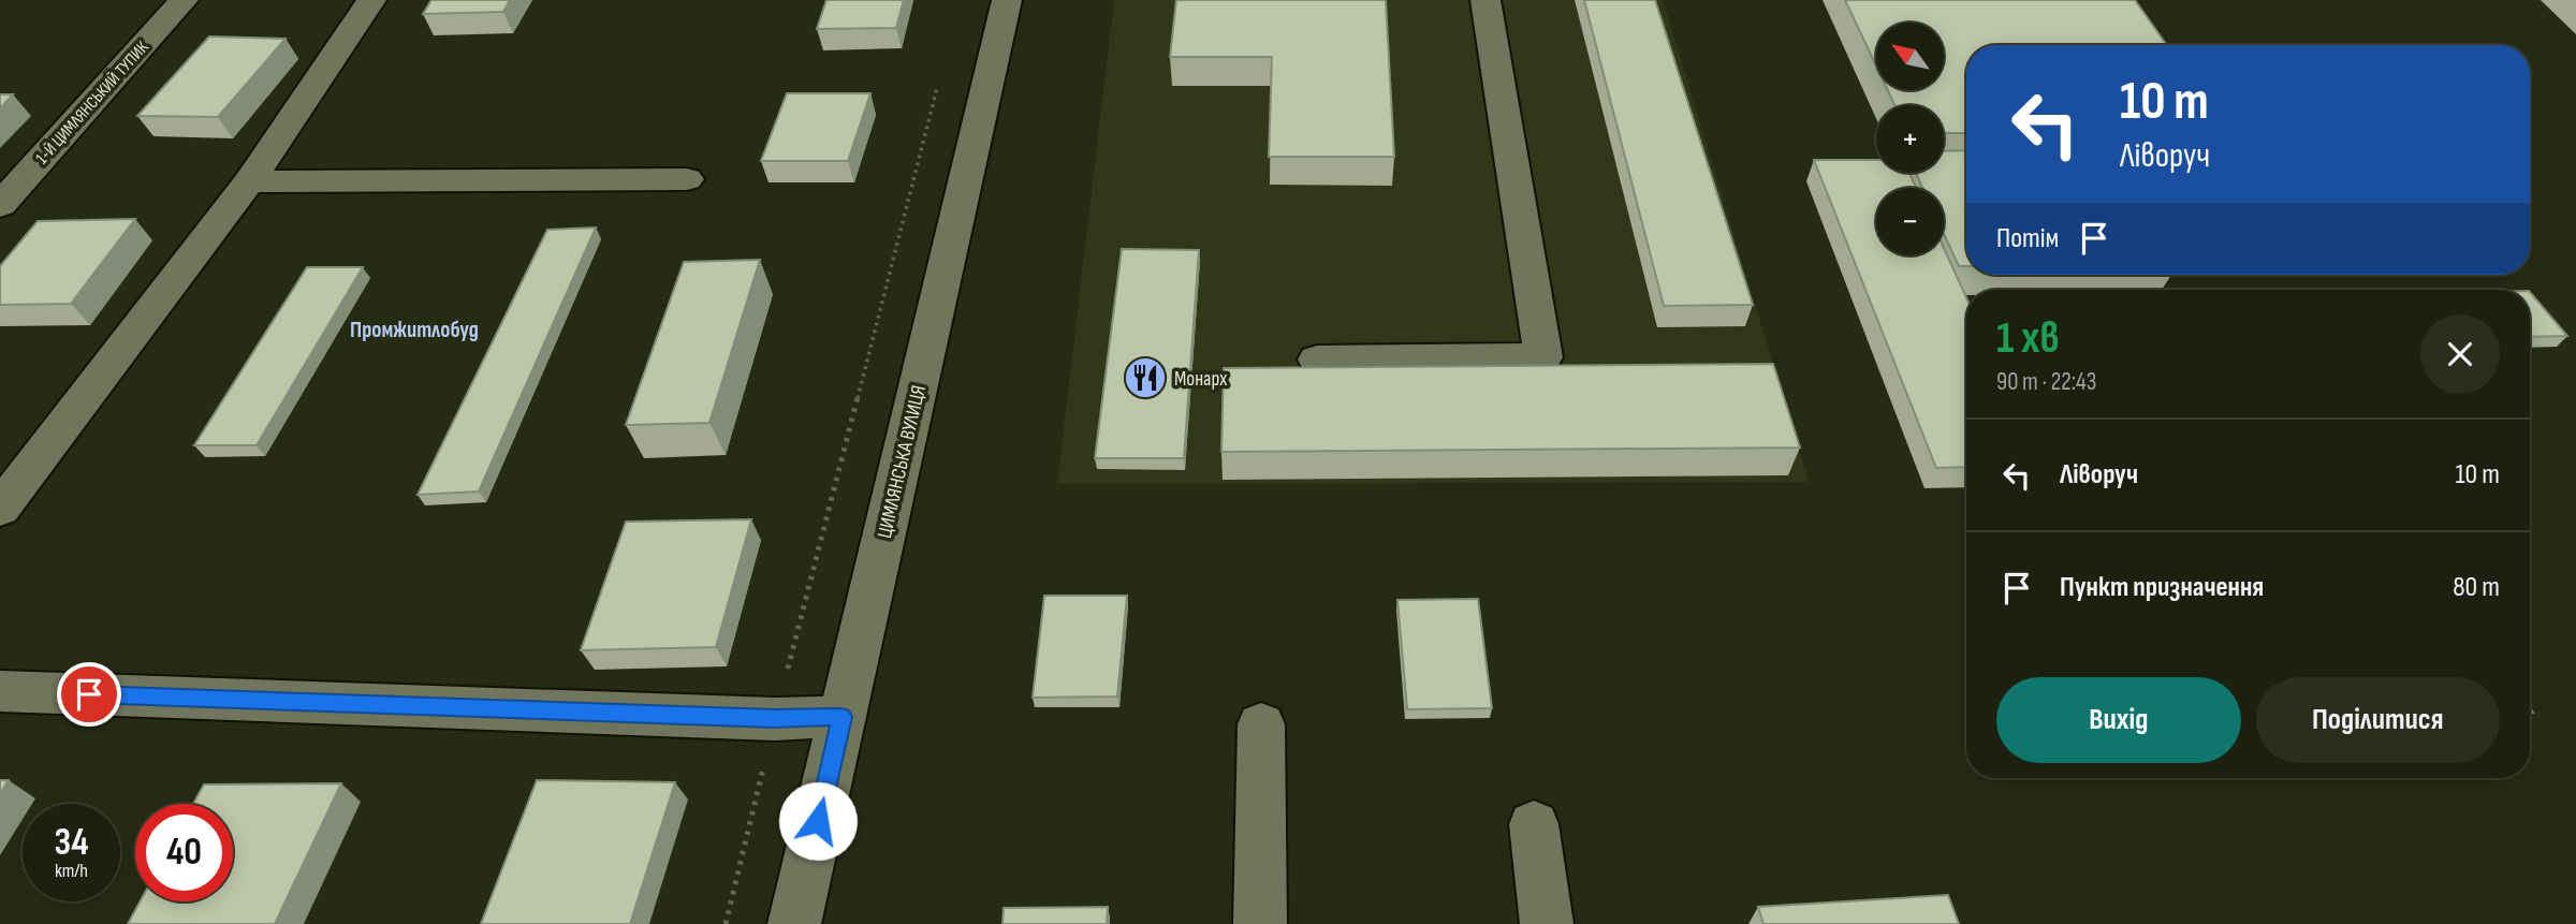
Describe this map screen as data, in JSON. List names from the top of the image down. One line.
{"streets":{"street":["1-Й ЦИМЛЯНСЬКИЙ ТУПИК","ЦИМЛЯНСЬКА ВУЛИЦЯ"]},"districts":["Промжитлобуд"],"places":{"restaurant":["Монарх"]},"north":"top left","page":{"map_buttons":["+","−"],"turn":["10 m","Ліворуч"],"then":"Потім","heading":["1 хв","90 m · 22:43"],"list":[{"name":"Ліворуч","value":"10 m"},{"name":"Пункт призначення","value":"80 m"}],"buttons":["Вихід","Поділитися"],"speed":"34 km/h","limit":"40"}}
